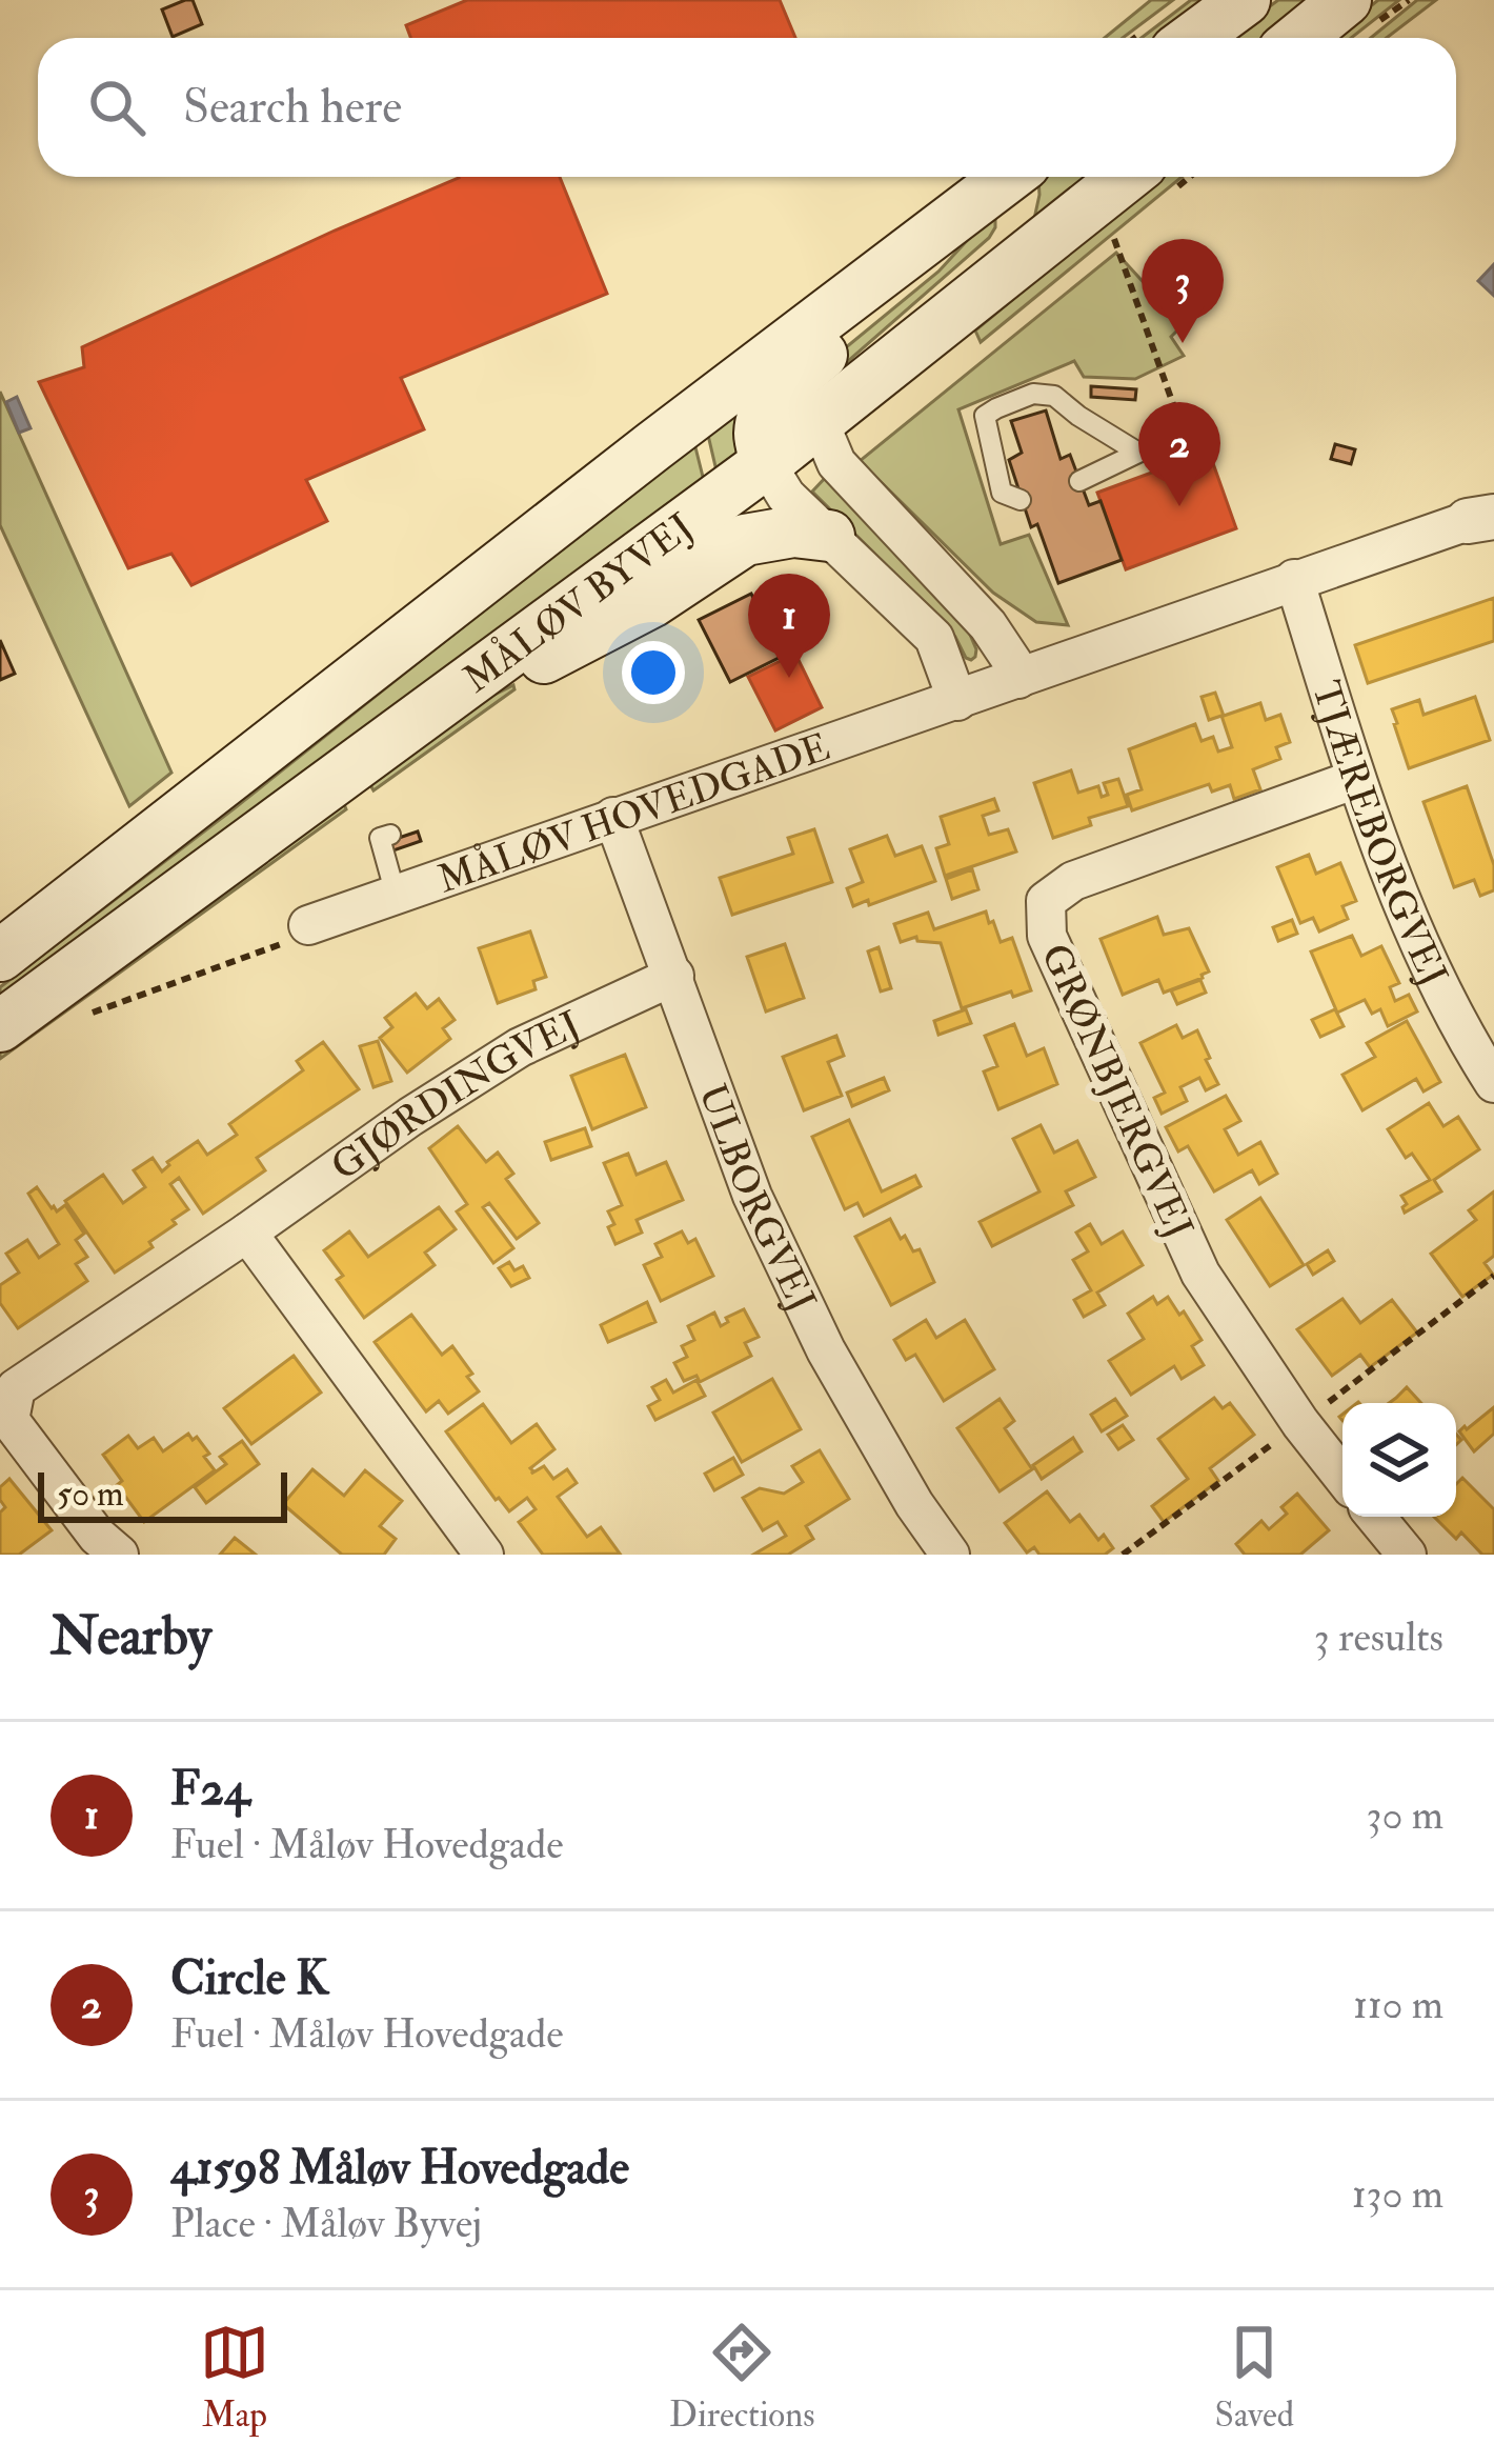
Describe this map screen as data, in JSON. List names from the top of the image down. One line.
{"streets":{"main road":["MÅLØV BYVEJ"],"street":["MÅLØV HOVEDGADE","TJÆREBORGVEJ","GRØNBJERGVEJ","GJØRDINGVEJ","ULBORGVEJ"]},"crossings":[["MÅLØV HOVEDGADE","TJÆREBORGVEJ"],["MÅLØV HOVEDGADE","ULBORGVEJ"],["TJÆREBORGVEJ","GRØNBJERGVEJ"],["GJØRDINGVEJ","ULBORGVEJ"]],"scale_bar":"50 m","page":{"search":"Search here","pins":["3","2","1"],"scale":"50 m","heading":["Nearby","3 results"],"list":[{"mark":"1","name":"F24","note":"Fuel · Måløv Hovedgade","value":"30 m"},{"mark":"2","name":"Circle K","note":"Fuel · Måløv Hovedgade","value":"110 m"},{"mark":"3","name":"41598 Måløv Hovedgade","note":"Place · Måløv Byvej","value":"130 m"}],"nav":["Map","Directions","Saved"]}}
